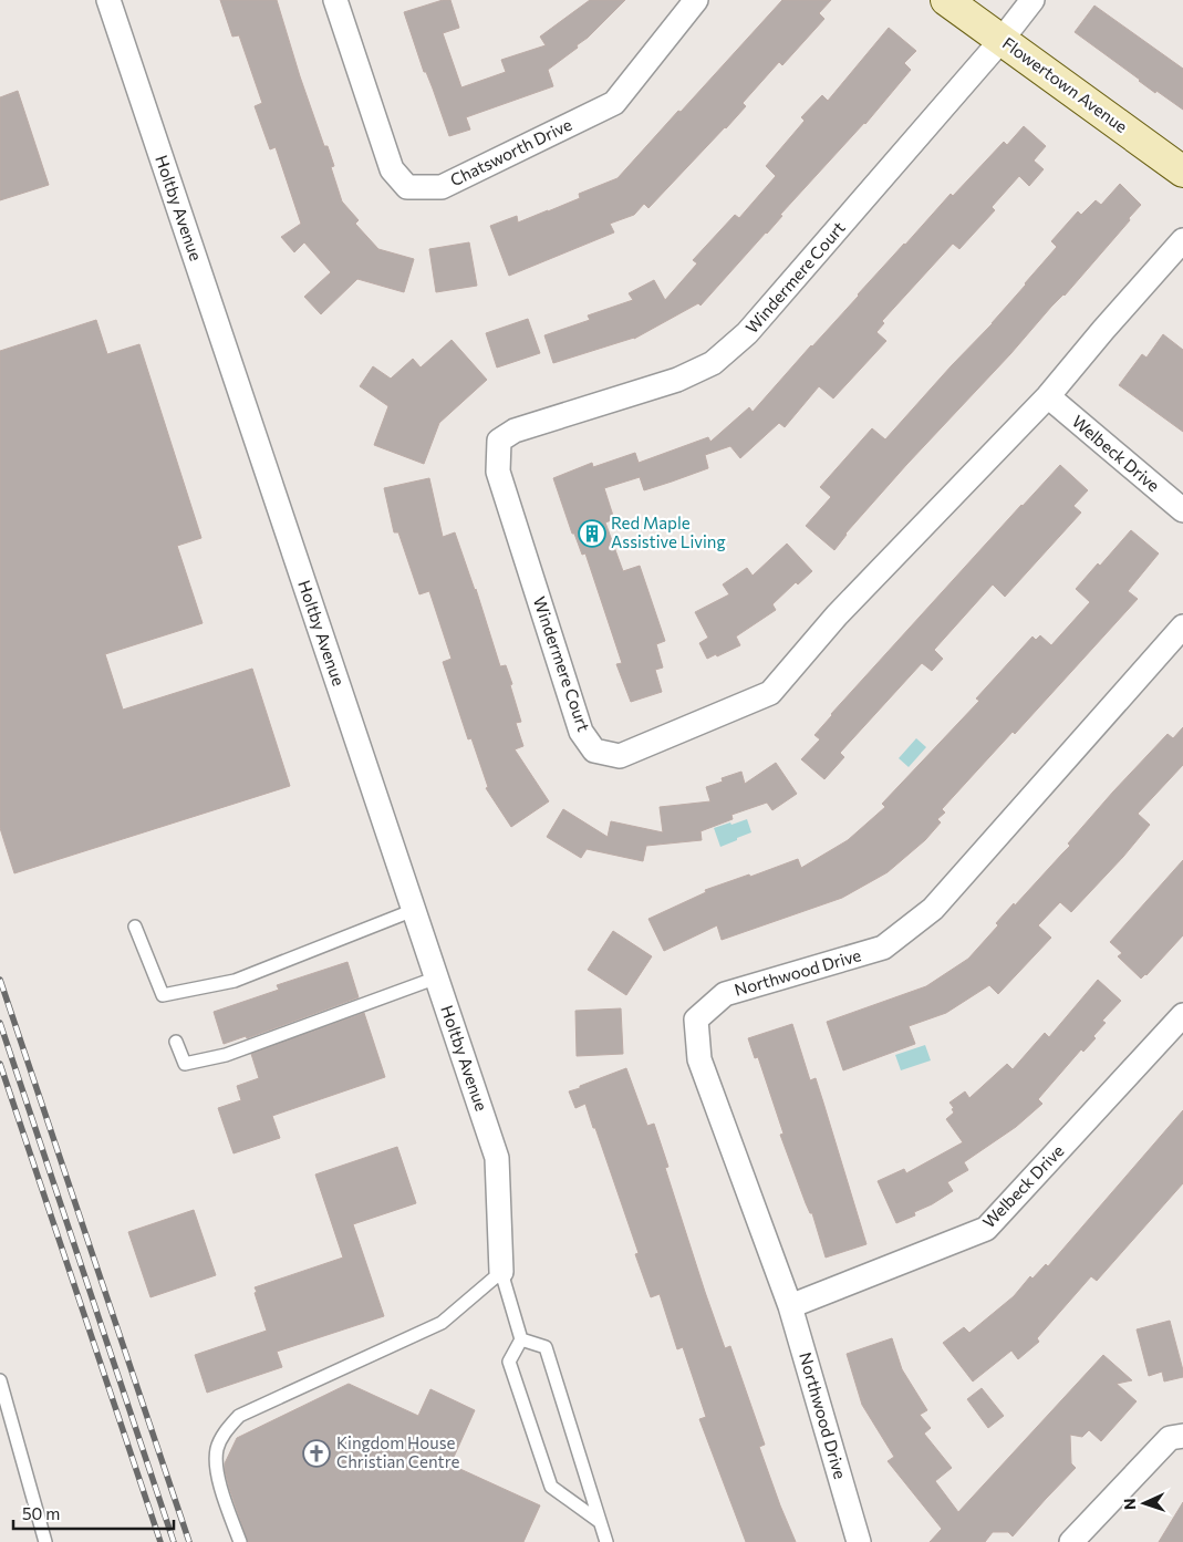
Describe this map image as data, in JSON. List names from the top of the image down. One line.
{"streets":{"street":["Flowertown Avenue","Chatsworth Drive","Holtby Avenue","Windermere Court","Welbeck Drive","Northwood Drive"]},"crossings":[["Flowertown Avenue","Windermere Court"],["Windermere Court","Welbeck Drive"],["Welbeck Drive","Northwood Drive"]],"places":{"building":["Red Maple Assistive Living"],"church":["Kingdom House Christian Centre"]},"scale_bar":"50 m","north":"left"}
